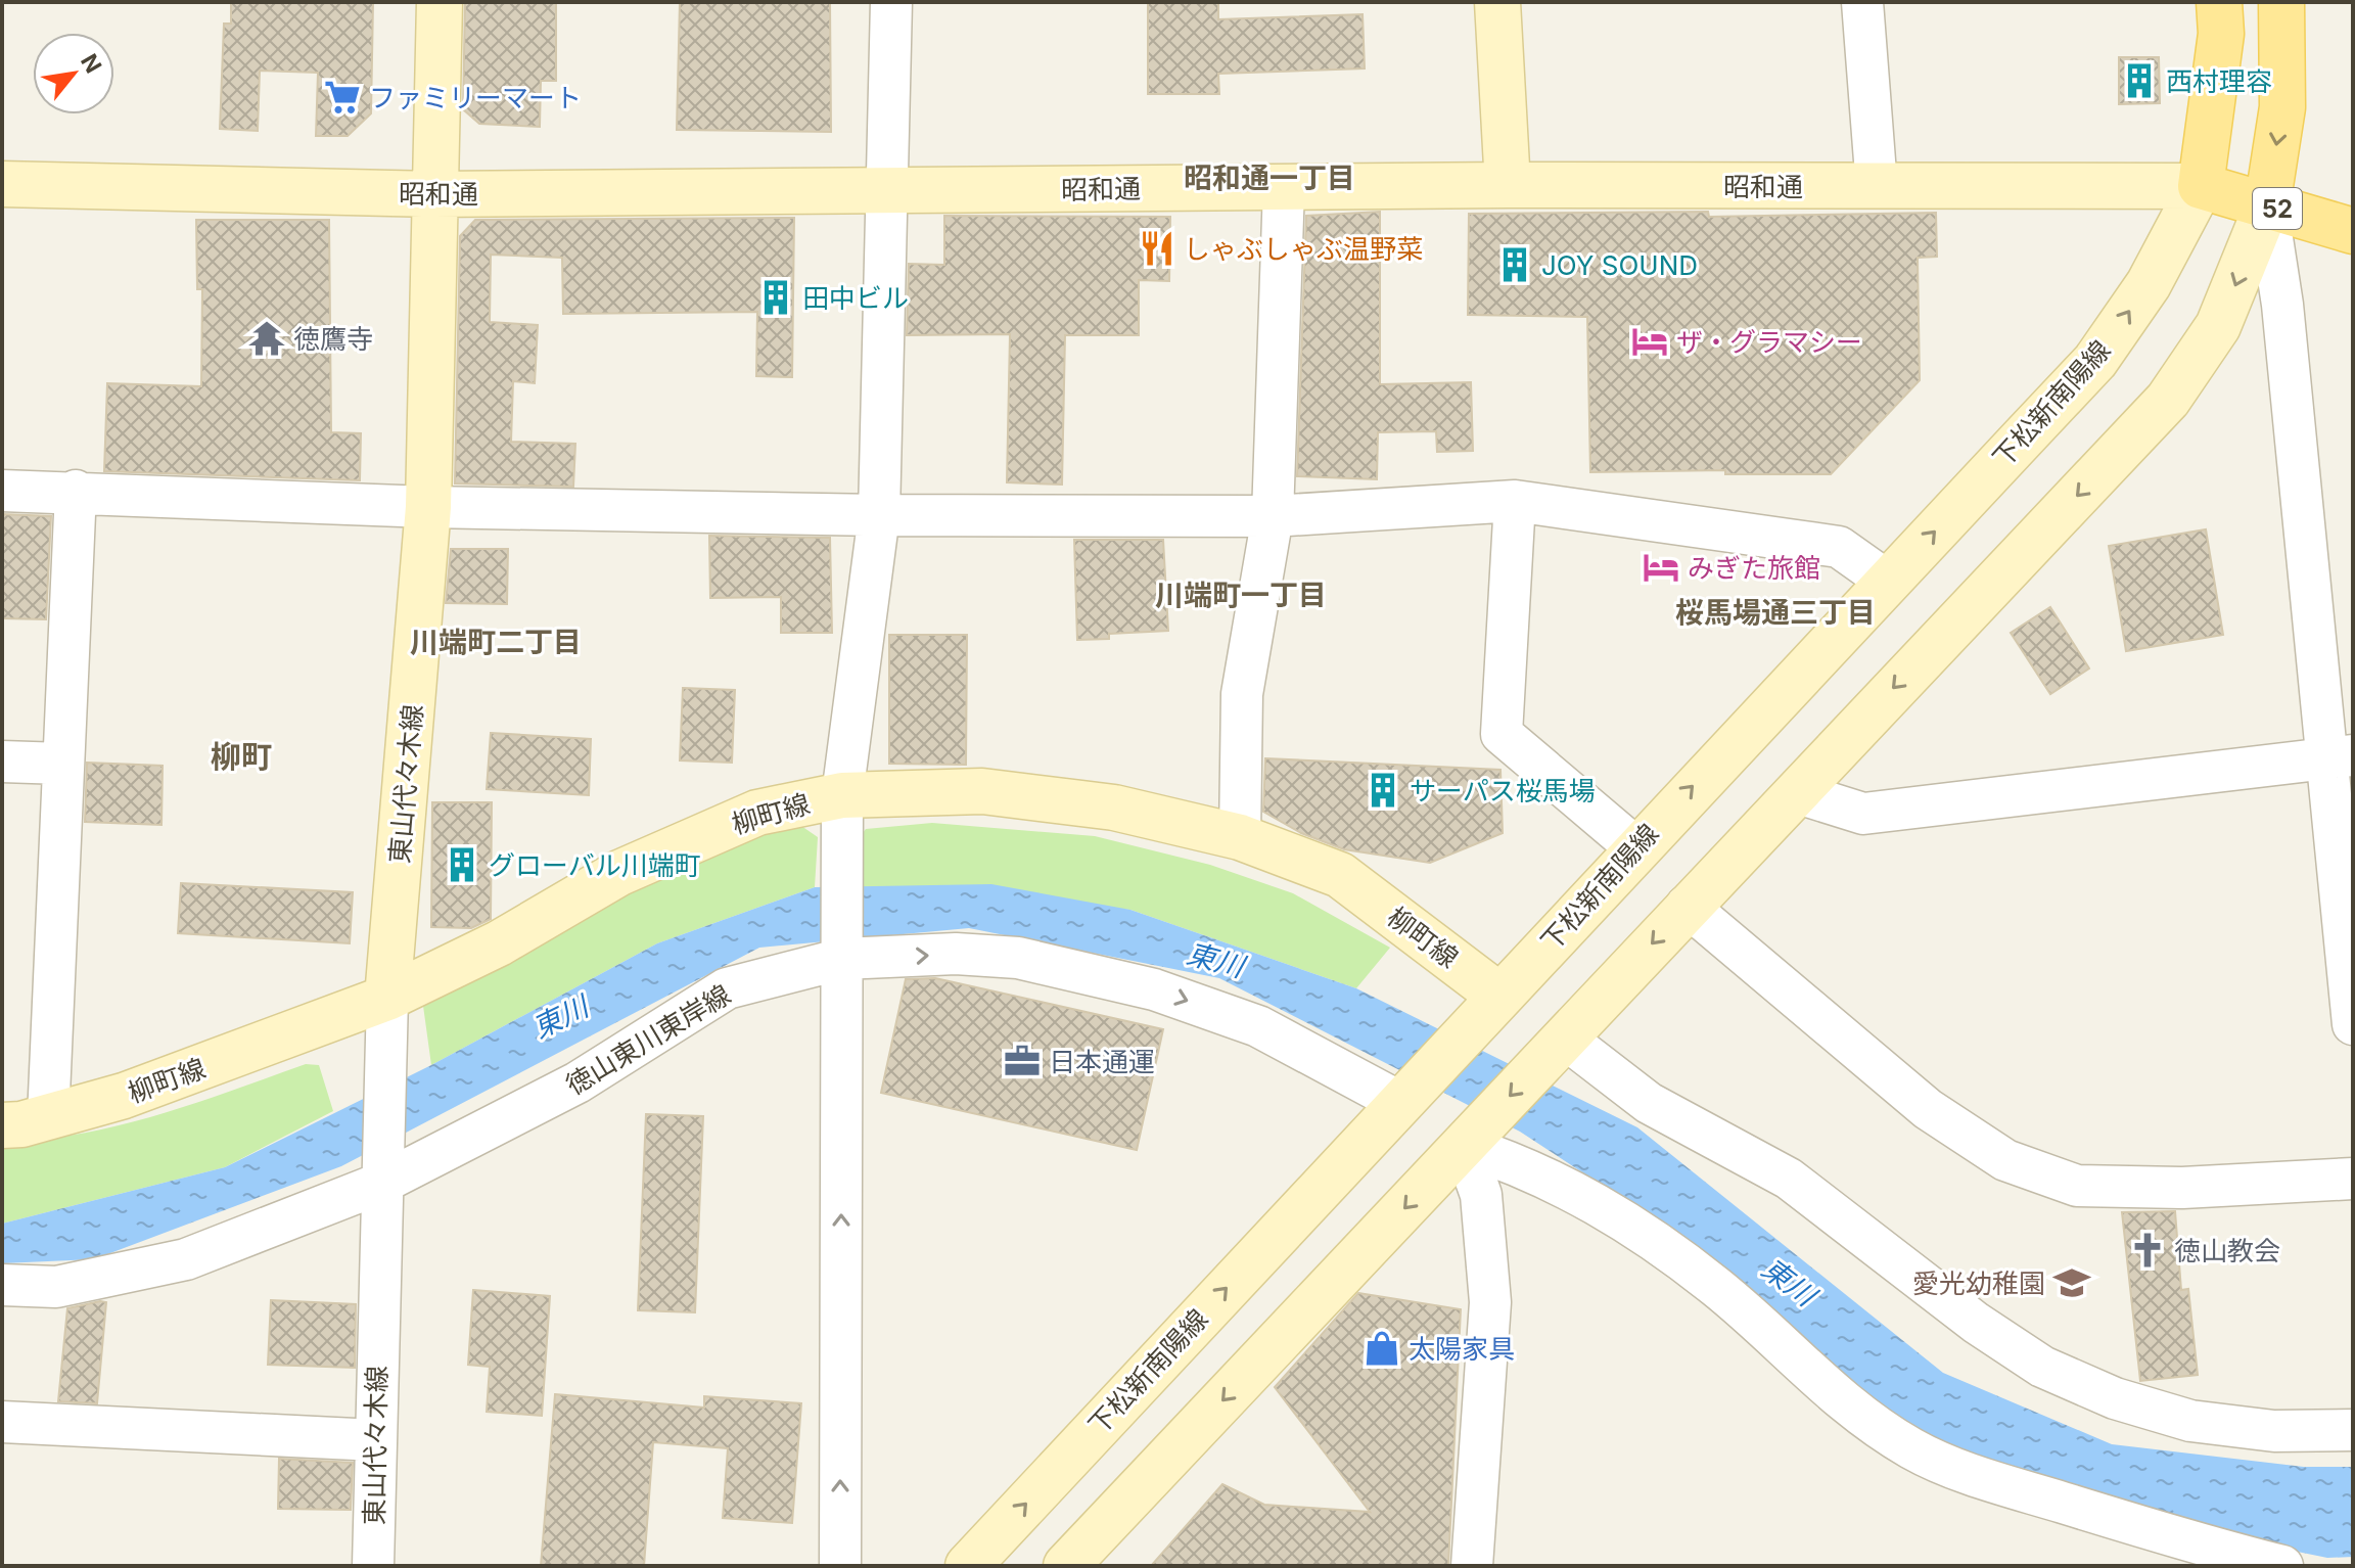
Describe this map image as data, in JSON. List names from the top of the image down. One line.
{"streets":{"main road":["52"],"street":["昭和通","下松新南陽線","東山代々木線","柳町線","徳山東川東岸線"]},"crossings":[["昭和通","52"],["昭和通","下松新南陽線"],["昭和通","東山代々木線"],["52","下松新南陽線"],["下松新南陽線","柳町線"],["下松新南陽線","徳山東川東岸線"],["東山代々木線","柳町線"],["東山代々木線","徳山東川東岸線"]],"one_way":["徳山東川東岸線"],"districts":["昭和通一丁目","川端町一丁目","桜馬場通三丁目","川端町二丁目","柳町"],"water":["東川"],"places":{"building":["西村理容","JOY SOUND","田中ビル","サーパス桜馬場","グローバル川端町"],"supermarket":["ファミリーマート"],"restaurant":["しゃぶしゃぶ温野菜"],"temple":["徳鷹寺"],"hotel":["ザ・グラマシー","みぎた旅館"],"office":["日本通運"],"church":["徳山教会"],"school or university":["愛光幼稚園"],"shop":["太陽家具"]},"north":"top right"}
